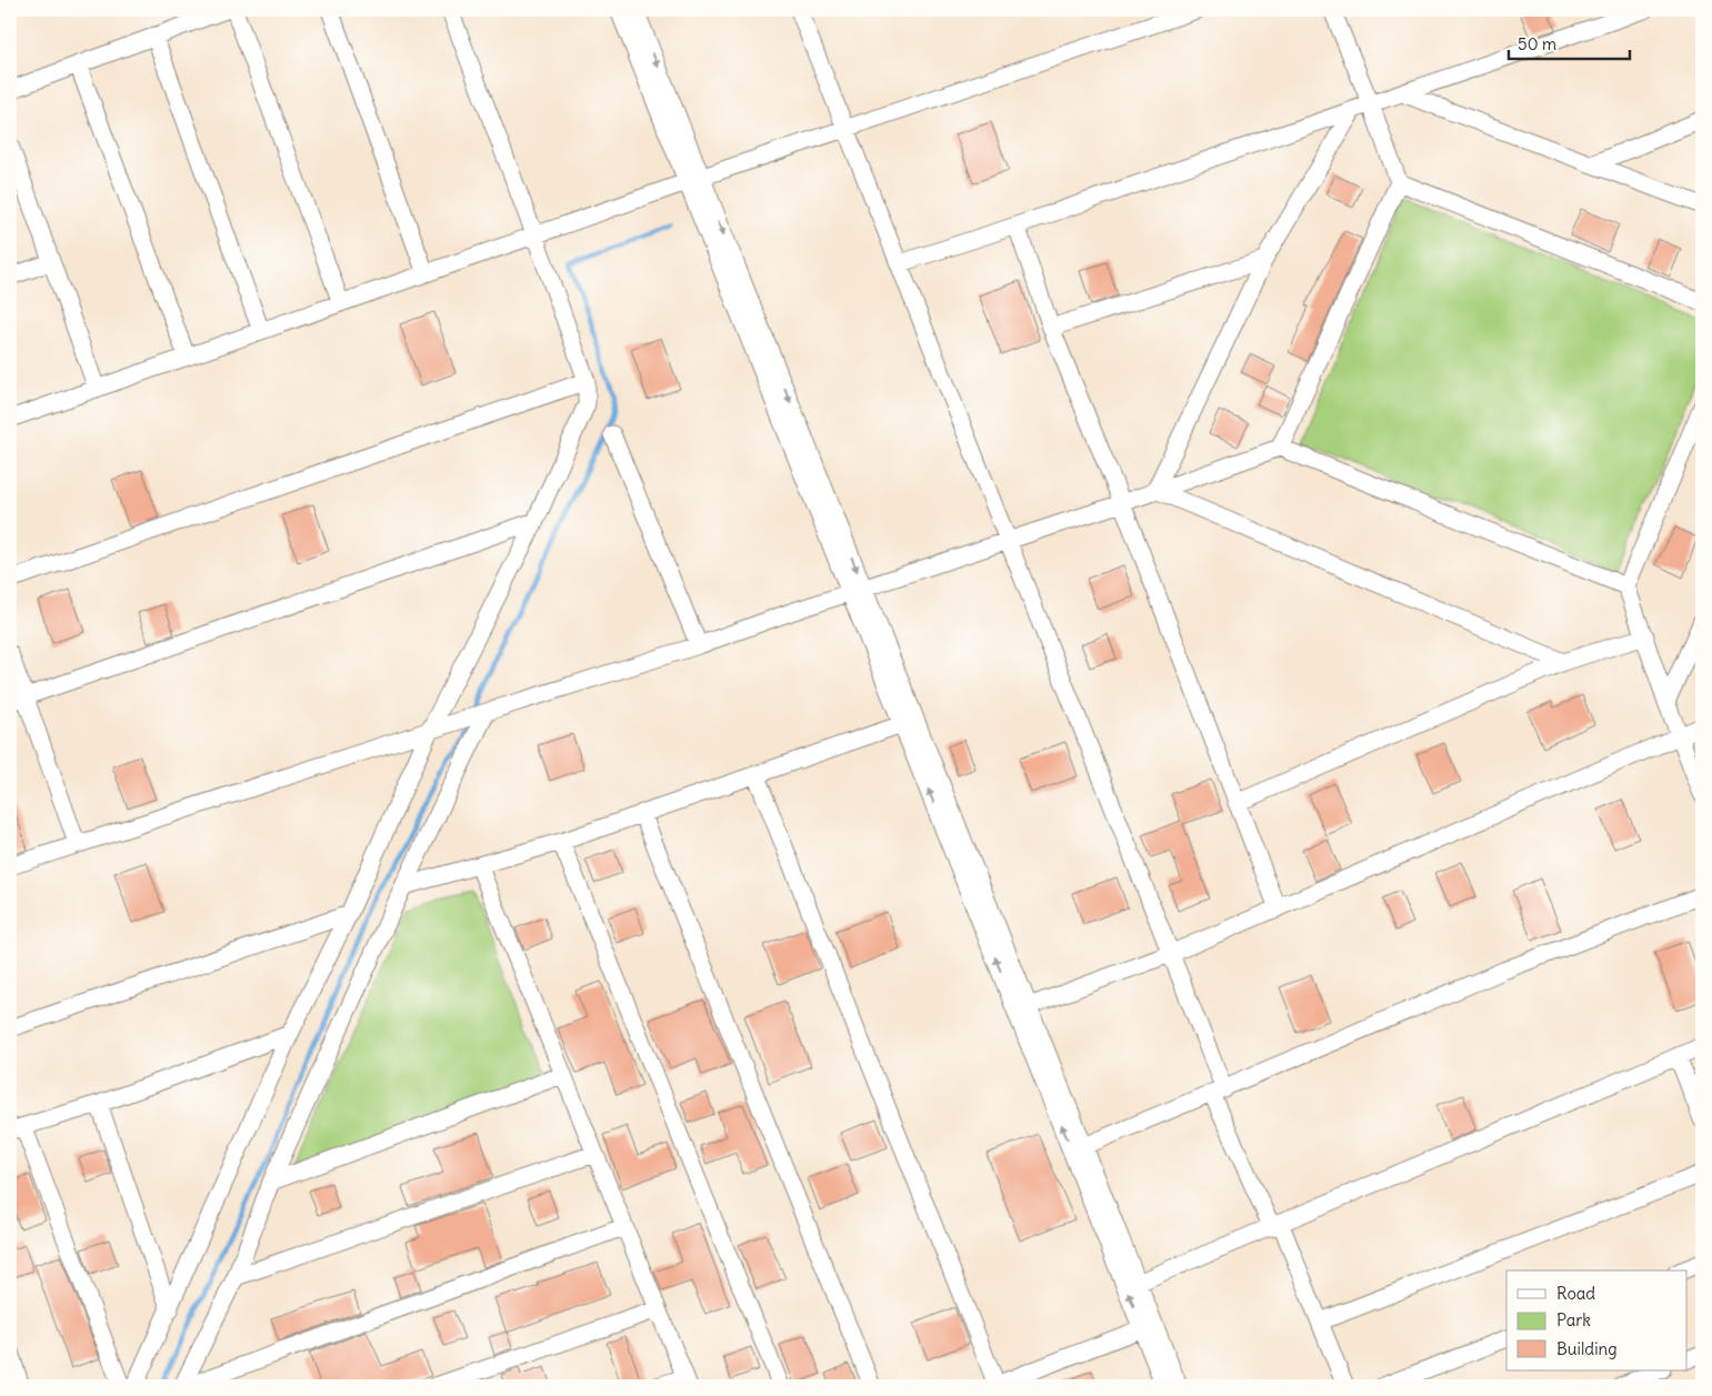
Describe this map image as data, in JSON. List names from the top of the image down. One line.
{"legend":["Road","Park","Building"],"scale_bar":"50 m"}
